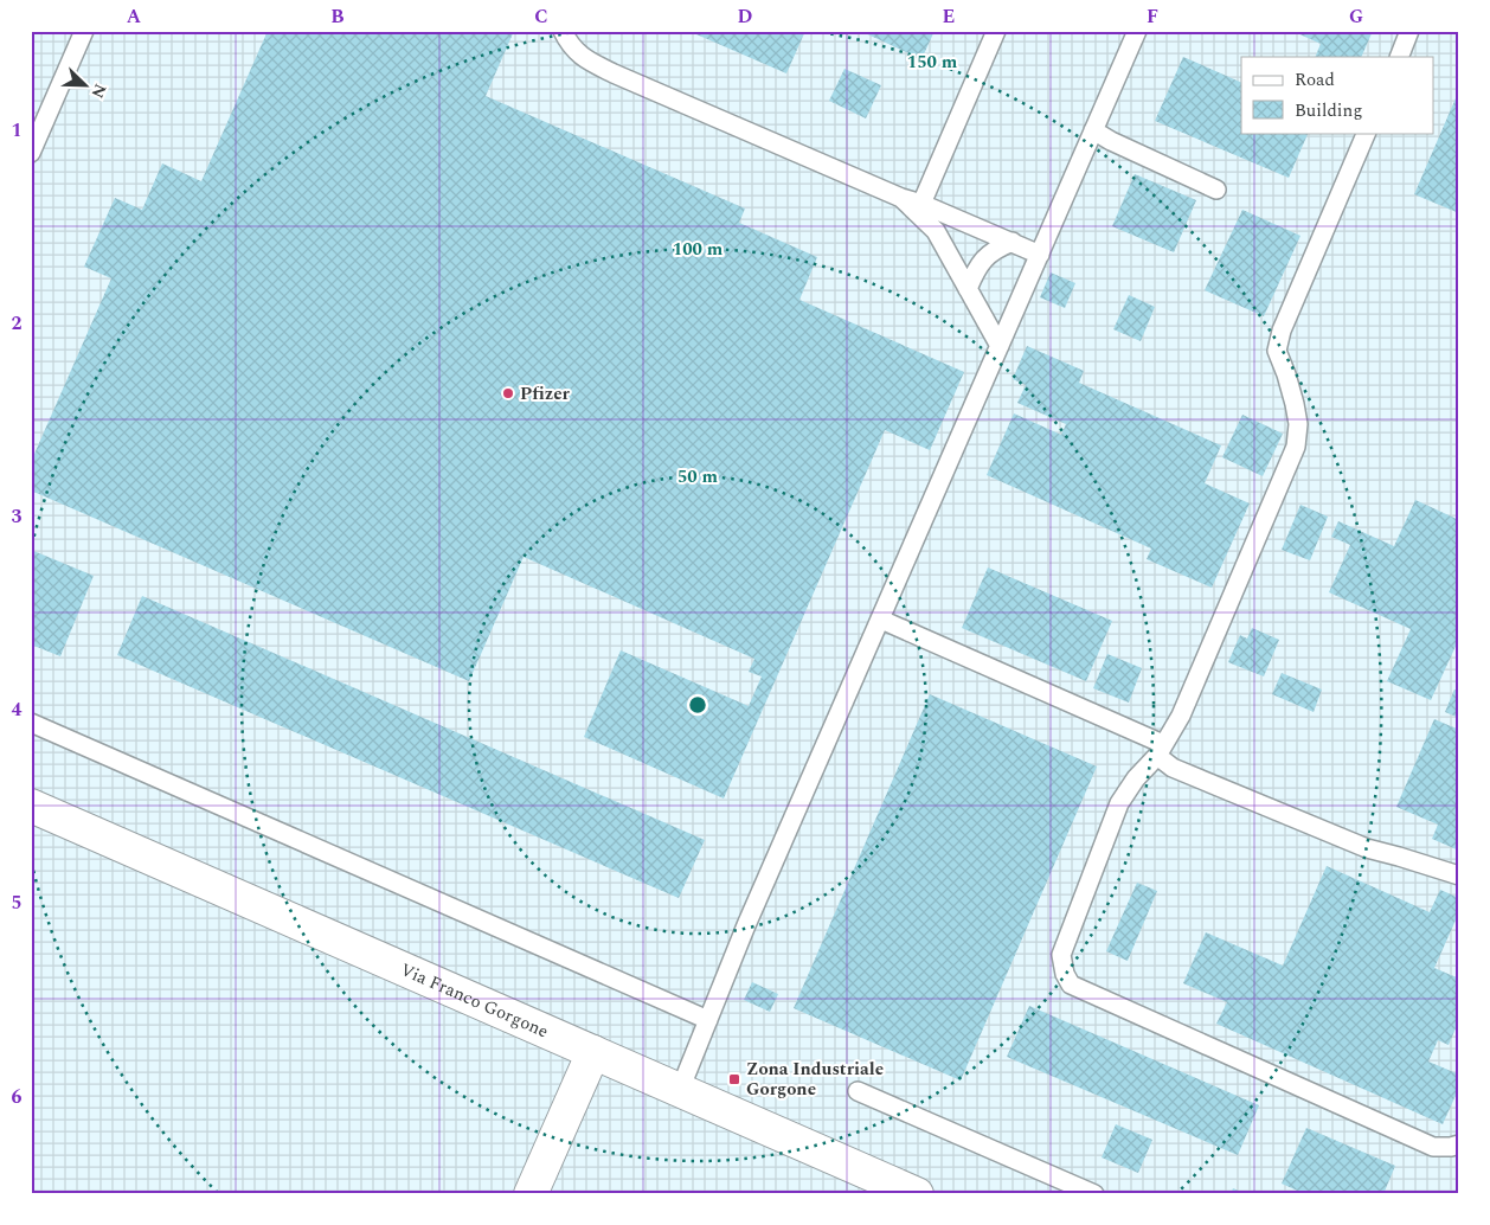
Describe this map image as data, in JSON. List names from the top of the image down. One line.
{"streets":{"street":["Via Franco Gorgone"]},"places":{"other":["Pfizer"],"transit":["Zona Industriale Gorgone"]},"legend":["Road","Building"],"north":"bottom right","grid":{"columns":["A","B","C","D","E","F","G"],"rows":["1","2","3","4","5","6"]},"rings":["150 m","100 m","50 m"]}
